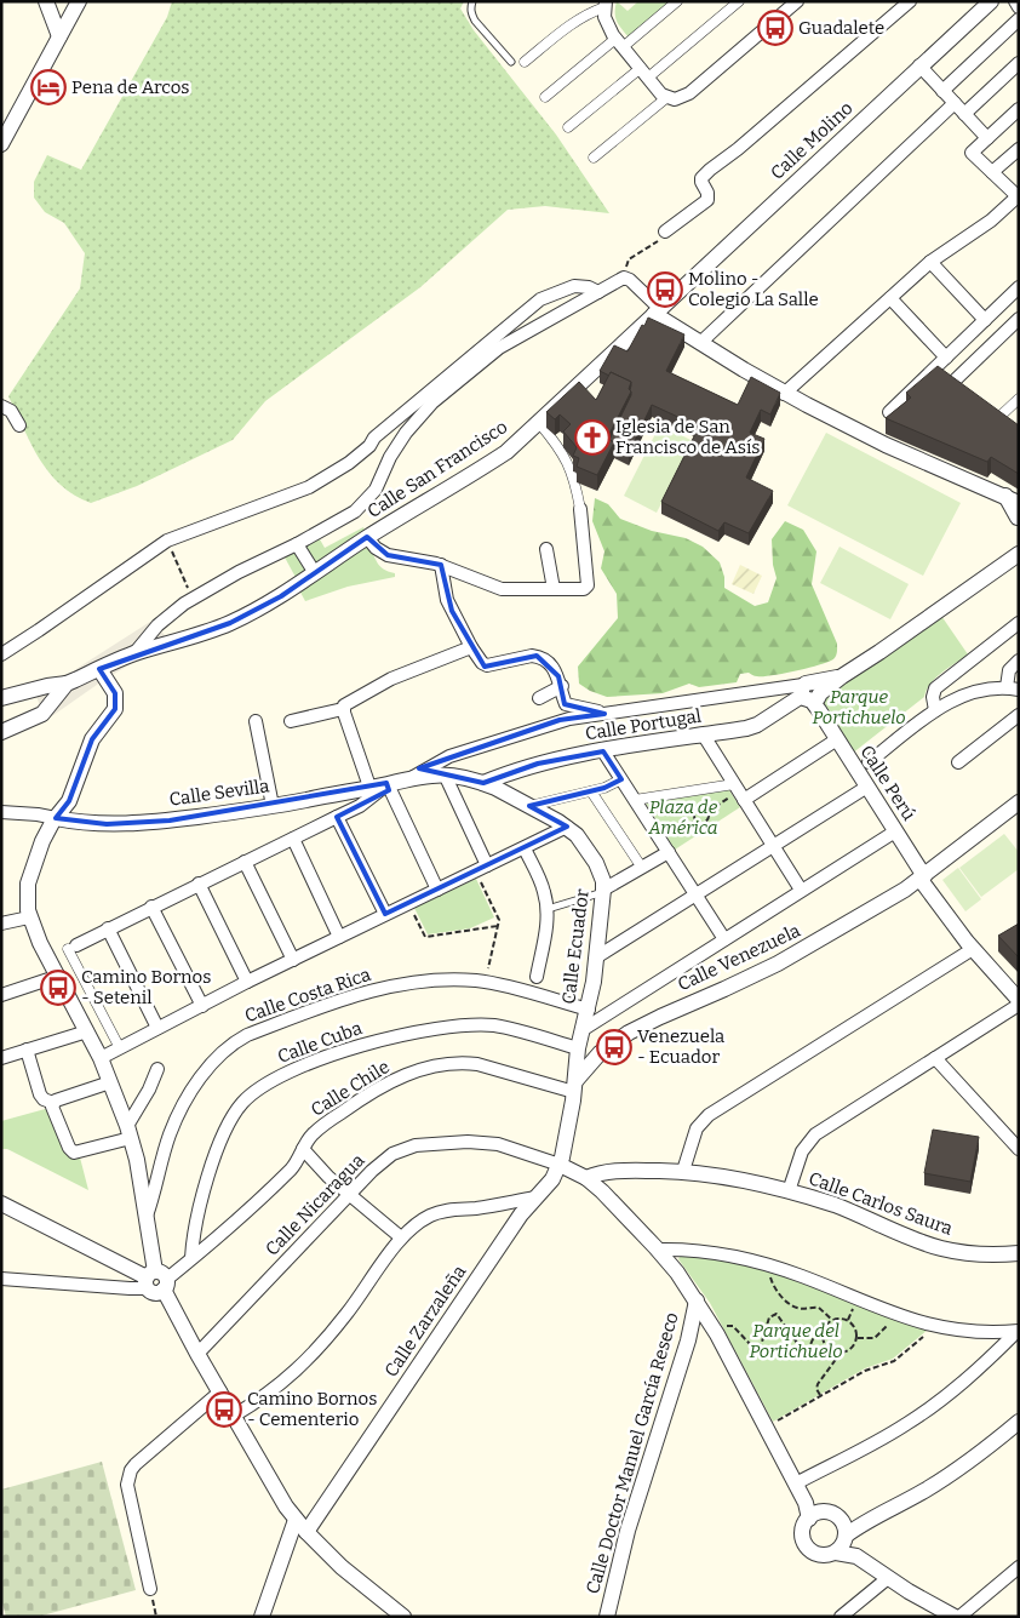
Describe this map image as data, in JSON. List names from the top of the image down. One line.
{"streets":{"street":["Calle Molino","Calle San Francisco","Calle Portugal","Calle Perú","Calle Sevilla","Calle Ecuador","Calle Venezuela","Calle Costa Rica","Calle Cuba","Calle Chile","Calle Carlos Saura","Calle Nicaragua","Calle Zarzaleña","Calle Doctor Manuel García Reseco"]},"crossings":[["Calle Molino","Calle San Francisco"],["Calle Portugal","Calle Perú"],["Calle Portugal","Calle Ecuador"],["Calle Perú","Calle Venezuela"],["Calle Sevilla","Calle Ecuador"],["Calle Ecuador","Calle Venezuela"],["Calle Ecuador","Calle Costa Rica"],["Calle Ecuador","Calle Cuba"],["Calle Ecuador","Calle Chile"],["Calle Ecuador","Calle Nicaragua"],["Calle Ecuador","Calle Zarzaleña"],["Calle Venezuela","Calle Chile"],["Calle Cuba","Calle Chile"],["Calle Nicaragua","Calle Zarzaleña"]],"parks":["Parque Portichuelo","Plaza de América","Parque del Portichuelo"],"places":{"bus stop":["Guadalete","Molino - Colegio La Salle","Camino Bornos - Setenil","Venezuela - Ecuador","Camino Bornos - Cementerio"],"hotel":["Pena de Arcos"],"church":["Iglesia de San Francisco de Asís"]}}
